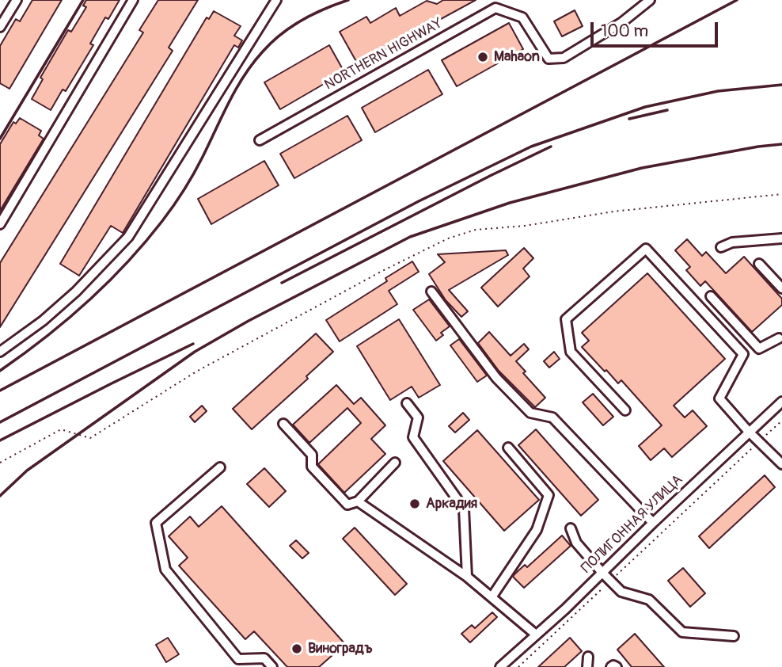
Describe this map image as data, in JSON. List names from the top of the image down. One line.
{"streets":{"lane":["NORTHERN HIGHWAY","ПОЛИГОННАЯ УЛИЦА"]},"places":["Mahaon","Аркадия","Виноградъ"],"scale_bar":"100 m"}
